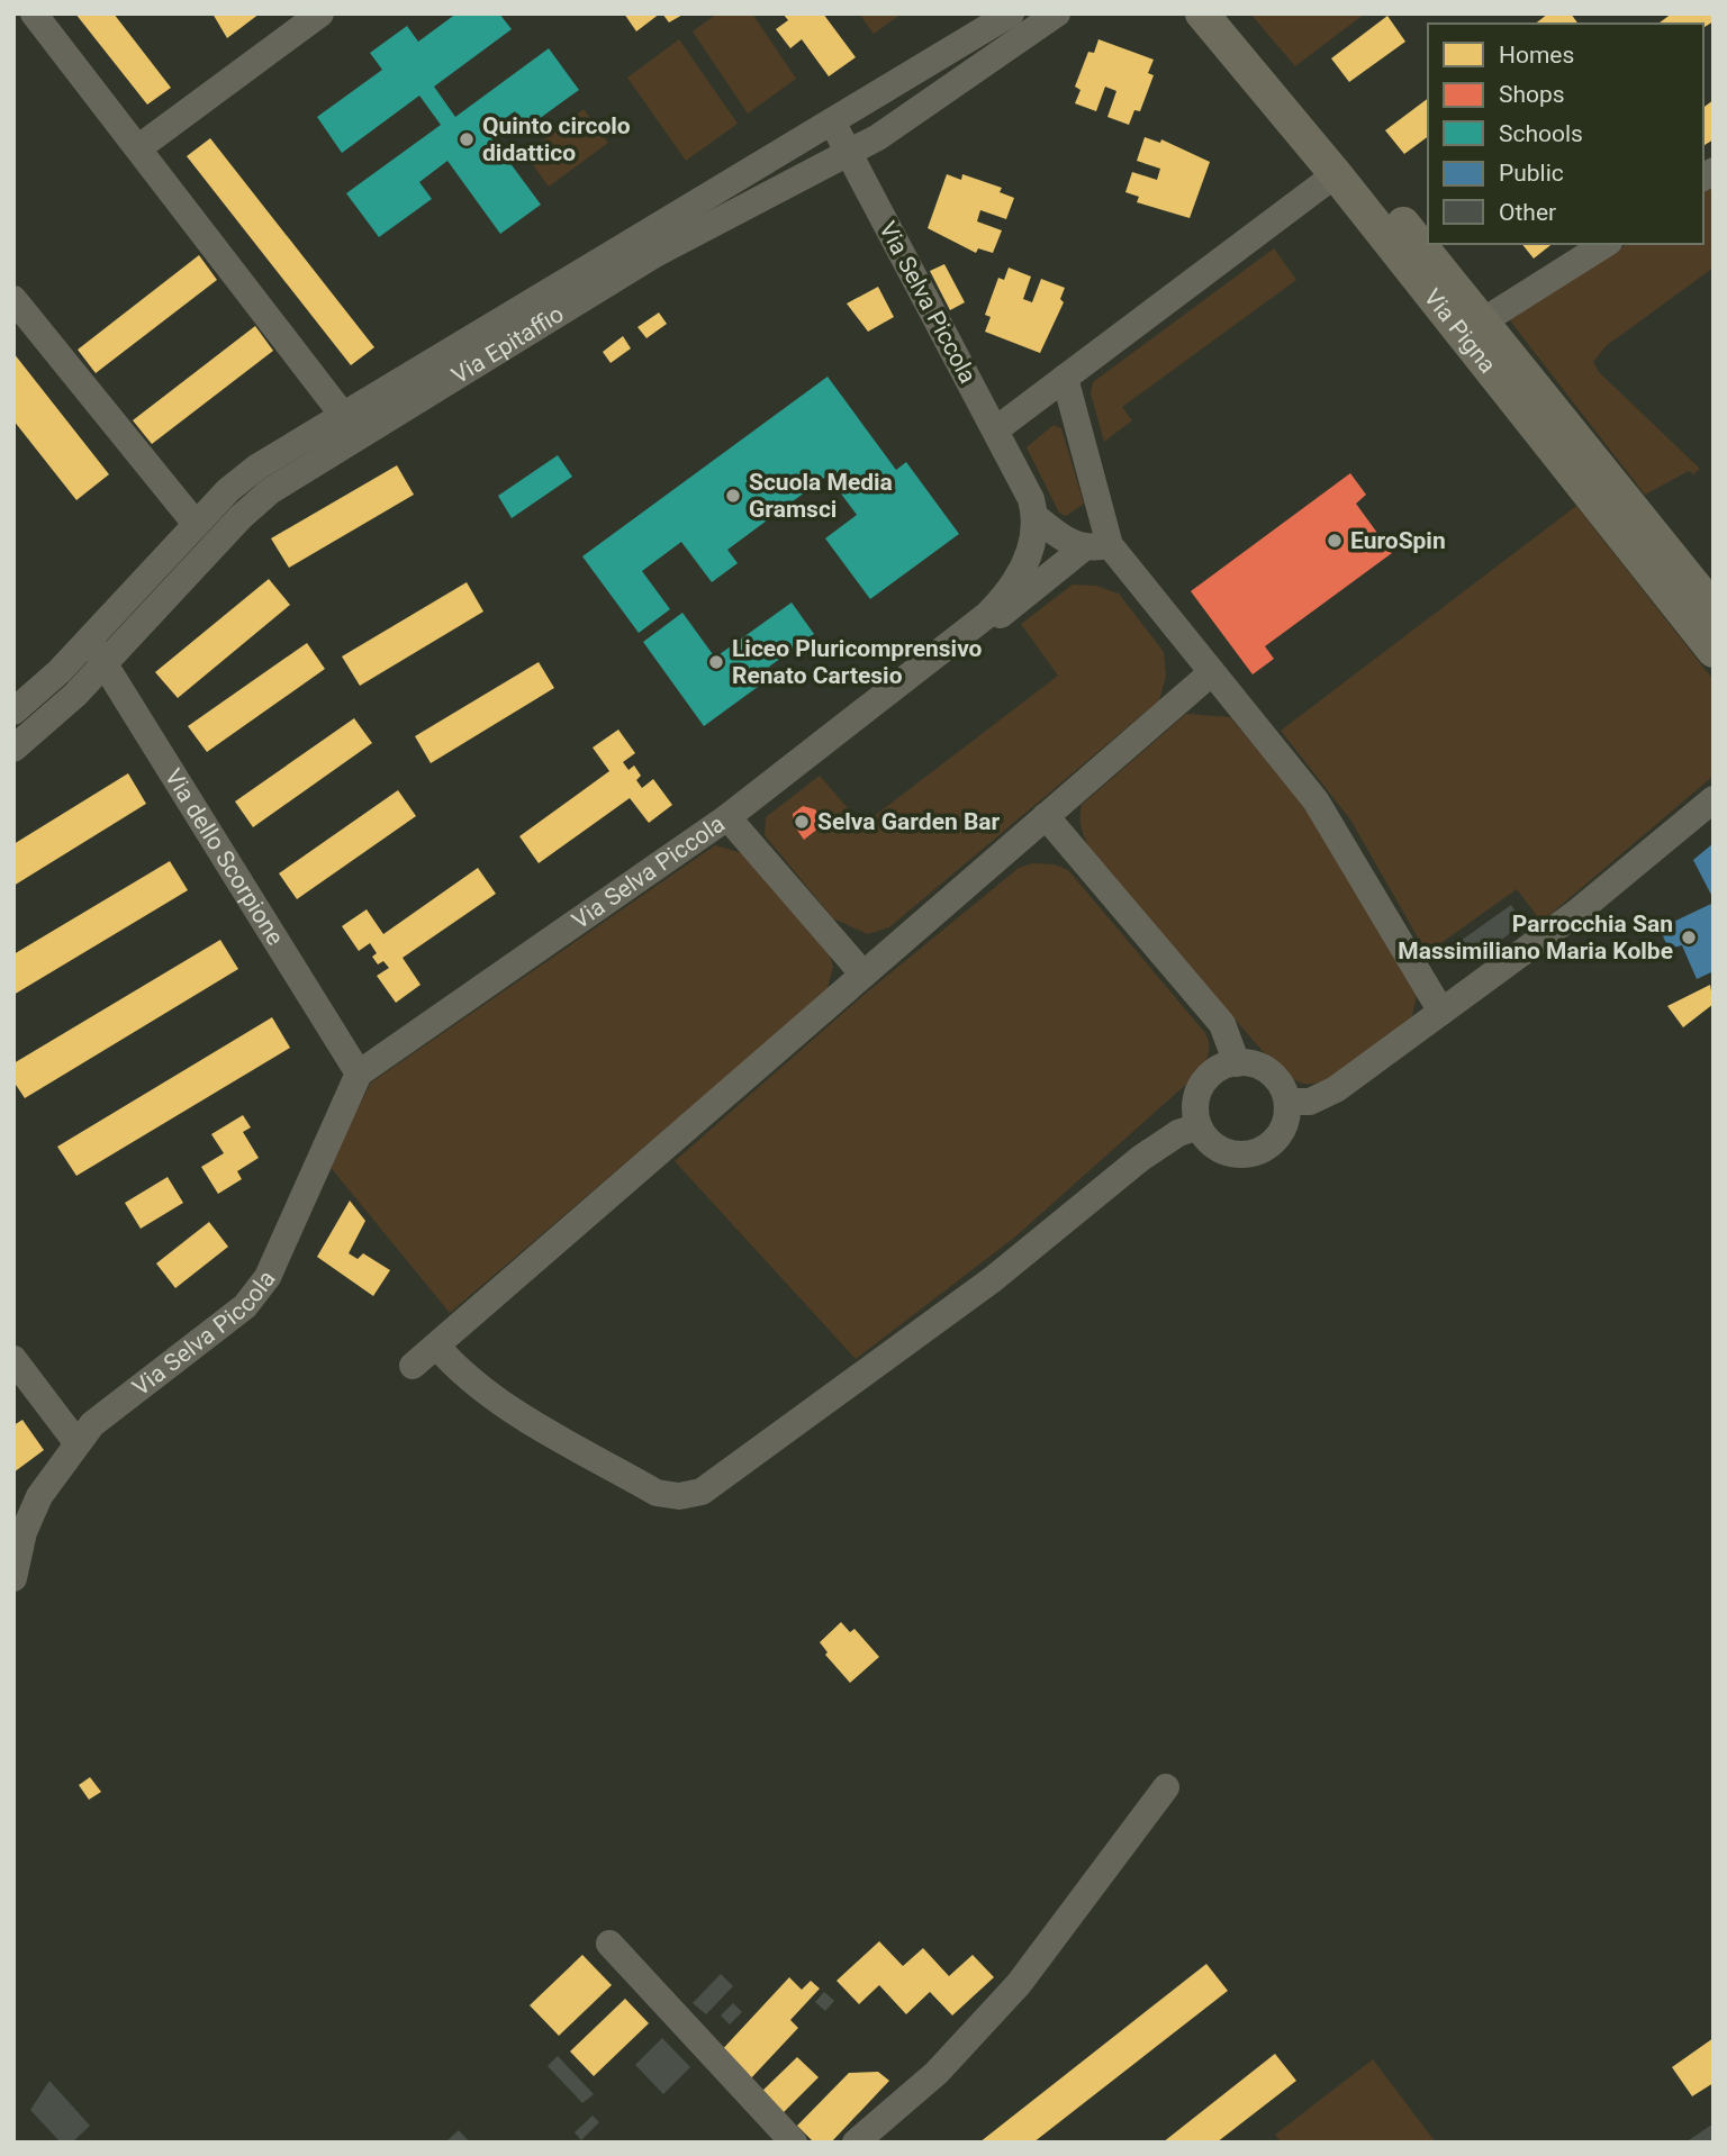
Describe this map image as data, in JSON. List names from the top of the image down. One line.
{"streets":{"main road":["Via Pigna"],"street":["Via Selva Piccola","Via Epitaffio","Via dello Scorpione"]},"crossings":[["Via Selva Piccola","Via Epitaffio"],["Via Selva Piccola","Via dello Scorpione"],["Via Epitaffio","Via dello Scorpione"]],"places":["Quinto circolo didattico","Scuola Media Gramsci","EuroSpin","Liceo Pluricomprensivo Renato Cartesio","Selva Garden Bar","Parrocchia San Massimiliano Maria Kolbe"],"legend":["Homes","Shops","Schools","Public","Other"]}
